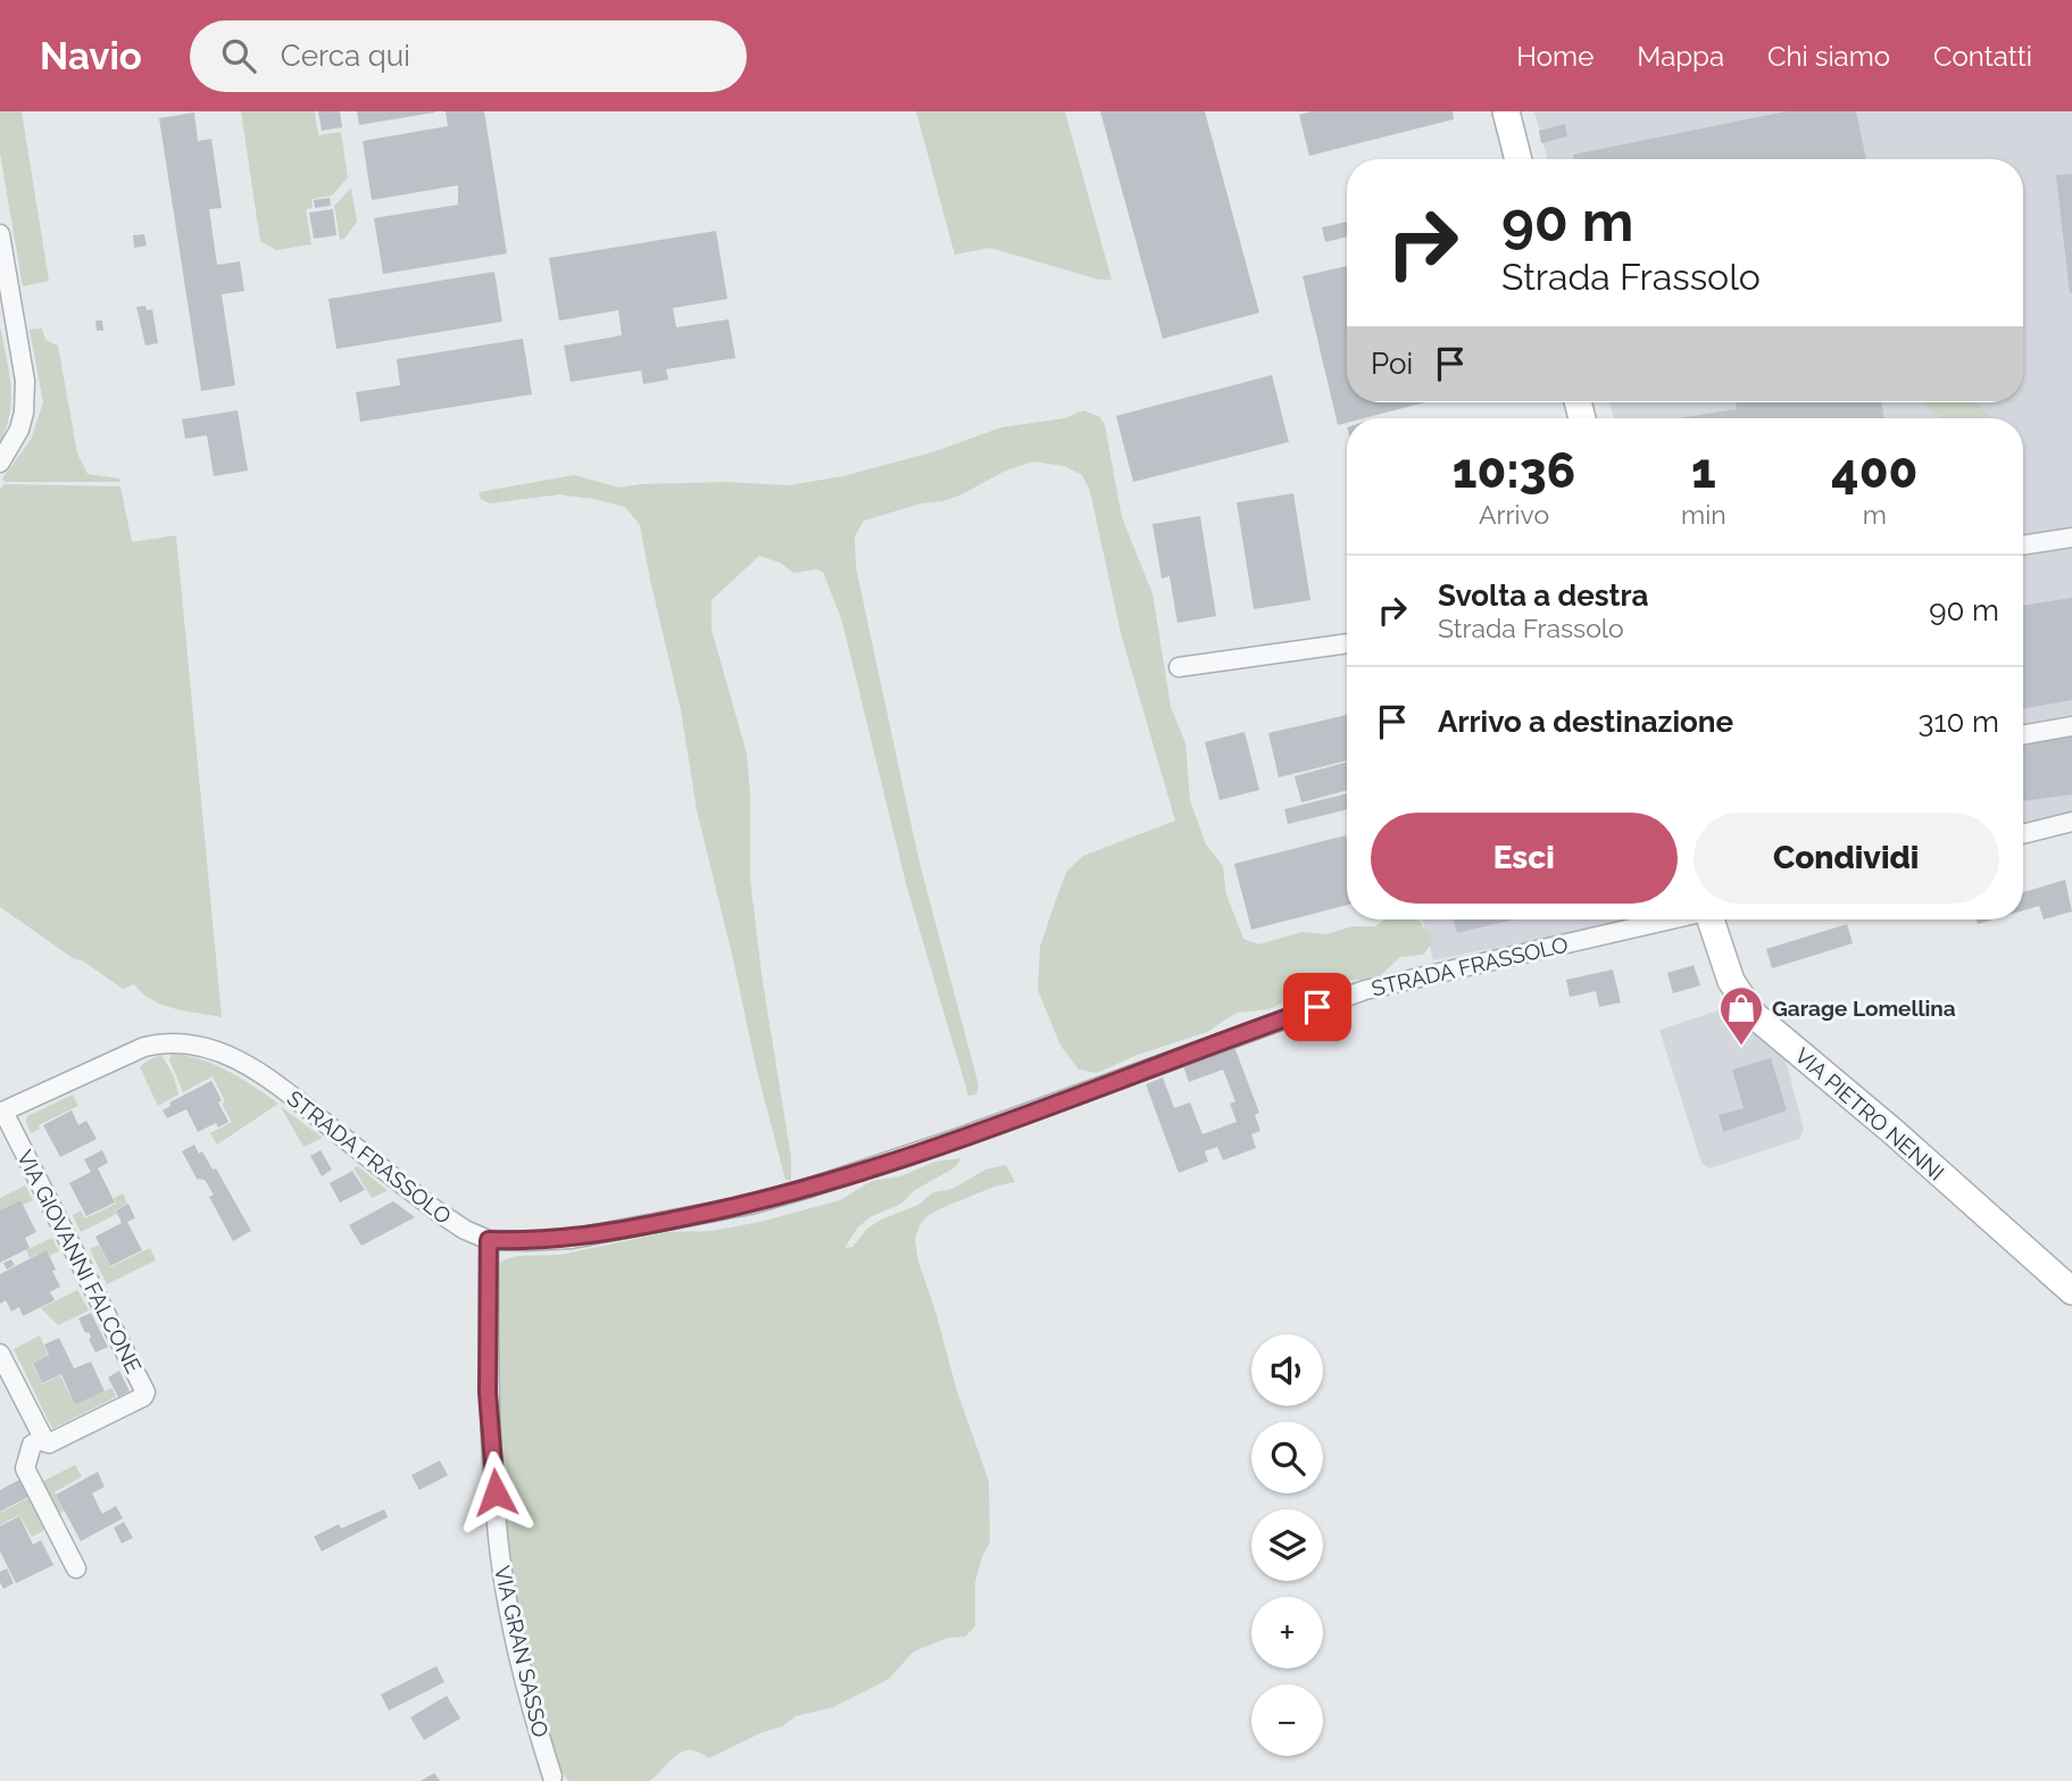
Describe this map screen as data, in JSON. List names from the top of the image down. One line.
{"streets":{"street":["STRADA FRASSOLO","VIA PIETRO NENNI","VIA GIOVANNI FALCONE","VIA GRAN SASSO"]},"crossings":[["STRADA FRASSOLO","VIA GIOVANNI FALCONE"],["STRADA FRASSOLO","VIA GRAN SASSO"]],"places":{"shop":["Garage Lomellina"]},"page":{"header":"Navio","search":"Cerca qui","nav":["Home","Mappa","Chi siamo","Contatti"],"turn":["90 m","Strada Frassolo"],"then":"Poi","eta":["10:36","Arrivo","1","min","400","m"],"list":[{"name":"Svolta a destra","note":"Strada Frassolo","value":"90 m"},{"name":"Arrivo a destinazione","value":"310 m"}],"buttons":["Esci","Condividi"],"map_buttons":["+","−"]}}
